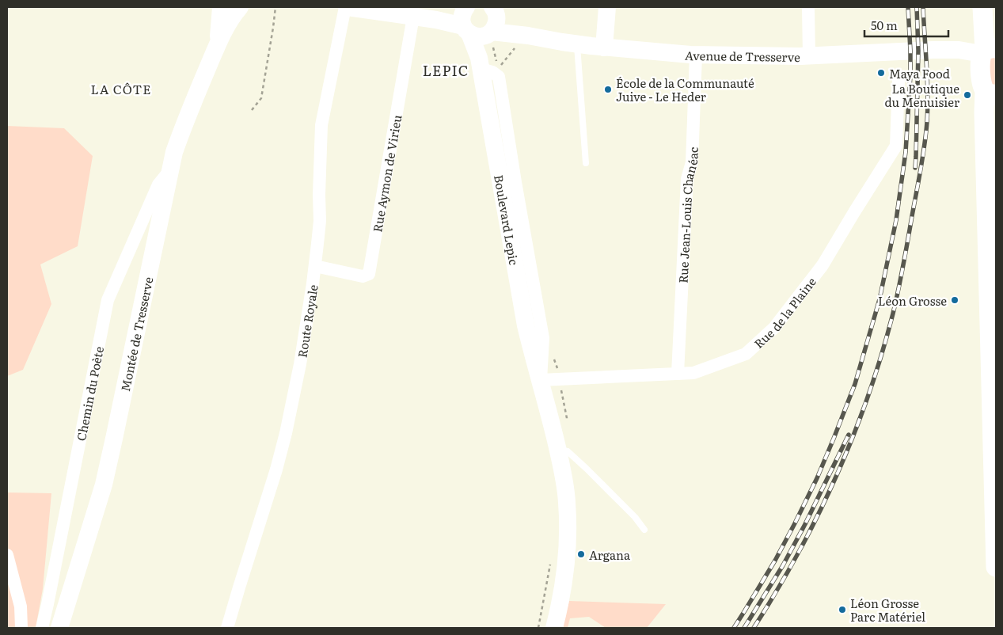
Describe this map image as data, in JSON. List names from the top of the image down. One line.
{"streets":{"street":["Avenue de Tresserve","Rue Aymon de Virieu","Rue Jean-Louis Chanéac","Boulevard Lepic","Rue de la Plaine","Route Royale","Montée de Tresserve","Chemin du Poète"]},"crossings":[["Avenue de Tresserve","Rue Aymon de Virieu"],["Avenue de Tresserve","Rue Jean-Louis Chanéac"],["Avenue de Tresserve","Boulevard Lepic"],["Avenue de Tresserve","Route Royale"],["Rue Aymon de Virieu","Route Royale"],["Rue Jean-Louis Chanéac","Rue de la Plaine"],["Boulevard Lepic","Rue de la Plaine"],["Montée de Tresserve","Chemin du Poète"]],"districts":["LEPIC","LA CÔTE"],"places":["Maya Food","École de la Communauté Juive - Le Heder","La Boutique du Menuisier","Léon Grosse","Argana","Léon Grosse Parc Matériel"],"scale_bar":"50 m"}
